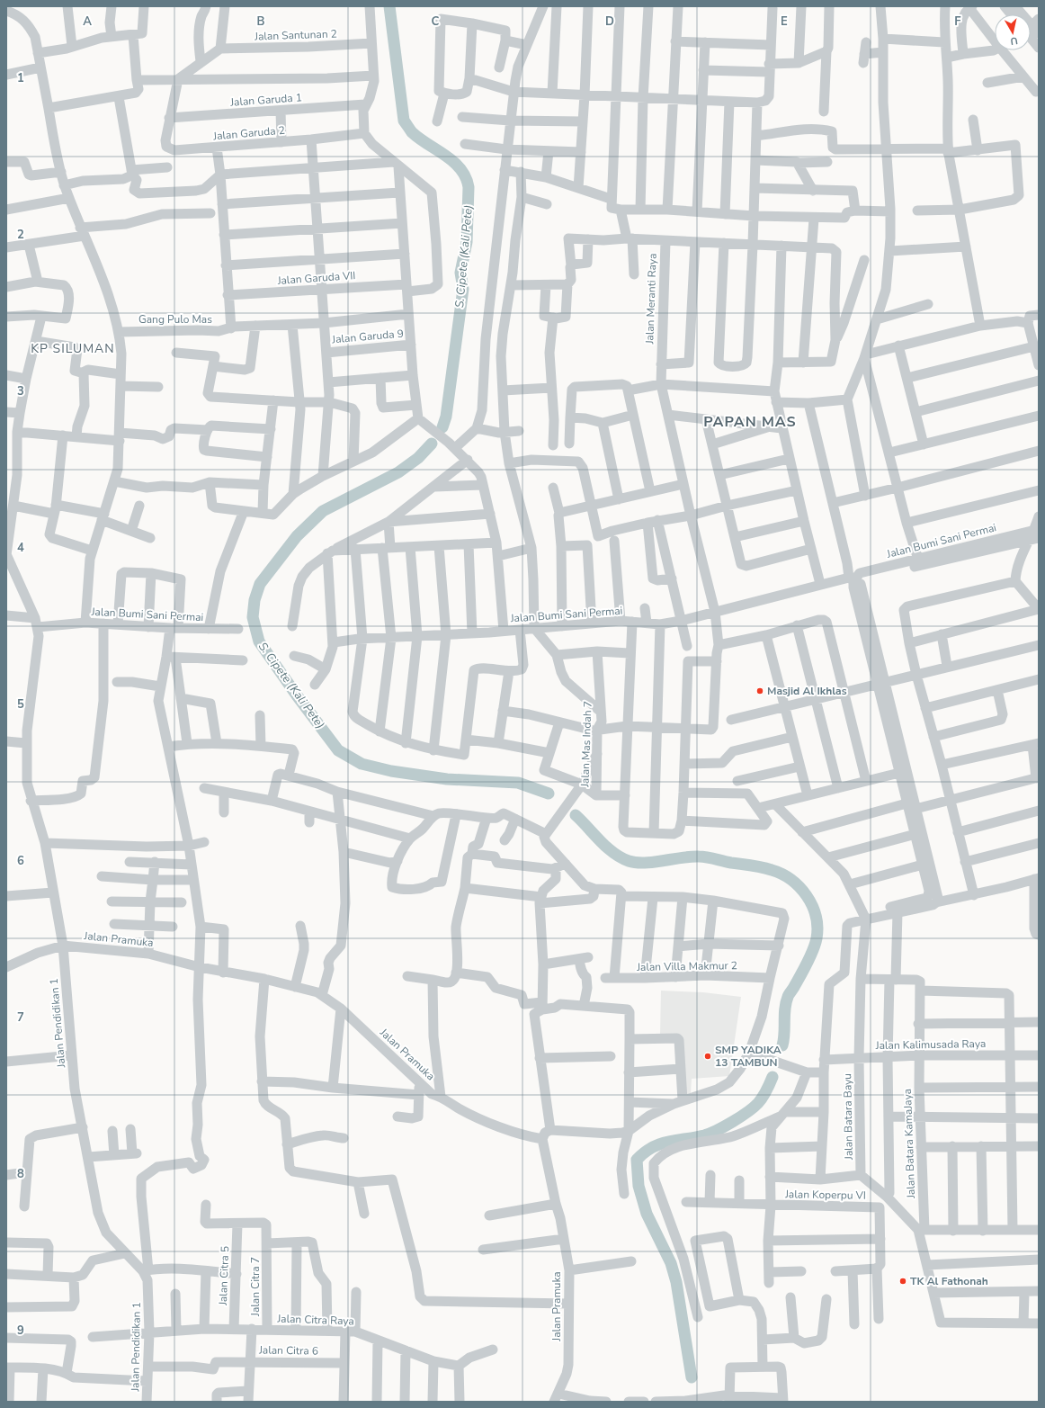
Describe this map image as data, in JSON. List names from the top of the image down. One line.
{"streets":{"street":["Jalan Santunan 2","Jalan Garuda 1","Jalan Garuda 2","Jalan Garuda VII","Jalan Meranti Raya","Gang Pulo Mas","Jalan Garuda 9","Jalan Bumi Sani Permai","Jalan Mas Indah 7","Jalan Pramuka","Jalan Villa Makmur 2","Jalan Pendidikan 1","Jalan Kalimusada Raya","Jalan Batara Bayu","Jalan Batara KamaJaya","Jalan Koperpu VI","Jalan Citra 5","Jalan Citra 7","Jalan Citra Raya","Jalan Citra 6"]},"crossings":[["Jalan Garuda 1","Jalan Garuda 2"],["Jalan Meranti Raya","Jalan Bumi Sani Permai"],["Jalan Bumi Sani Permai","Jalan Pendidikan 1"],["Jalan Pramuka","Jalan Pendidikan 1"],["Jalan Pendidikan 1","Jalan Citra Raya"],["Jalan Kalimusada Raya","Jalan Batara Bayu"],["Jalan Kalimusada Raya","Jalan Batara KamaJaya"],["Jalan Citra 5","Jalan Citra 7"],["Jalan Citra 5","Jalan Citra Raya"],["Jalan Citra 7","Jalan Citra Raya"]],"districts":["KP SILUMAN","PAPAN MAS"],"water":["S. Cipete (Kali Pete)"],"places":["Masjid Al Ikhlas","SMP YADIKA 13 TAMBUN","TK Al Fathonah"],"north":"bottom","grid":{"columns":["A","B","C","D","E","F"],"rows":["1","2","3","4","5","6","7","8","9"]}}
